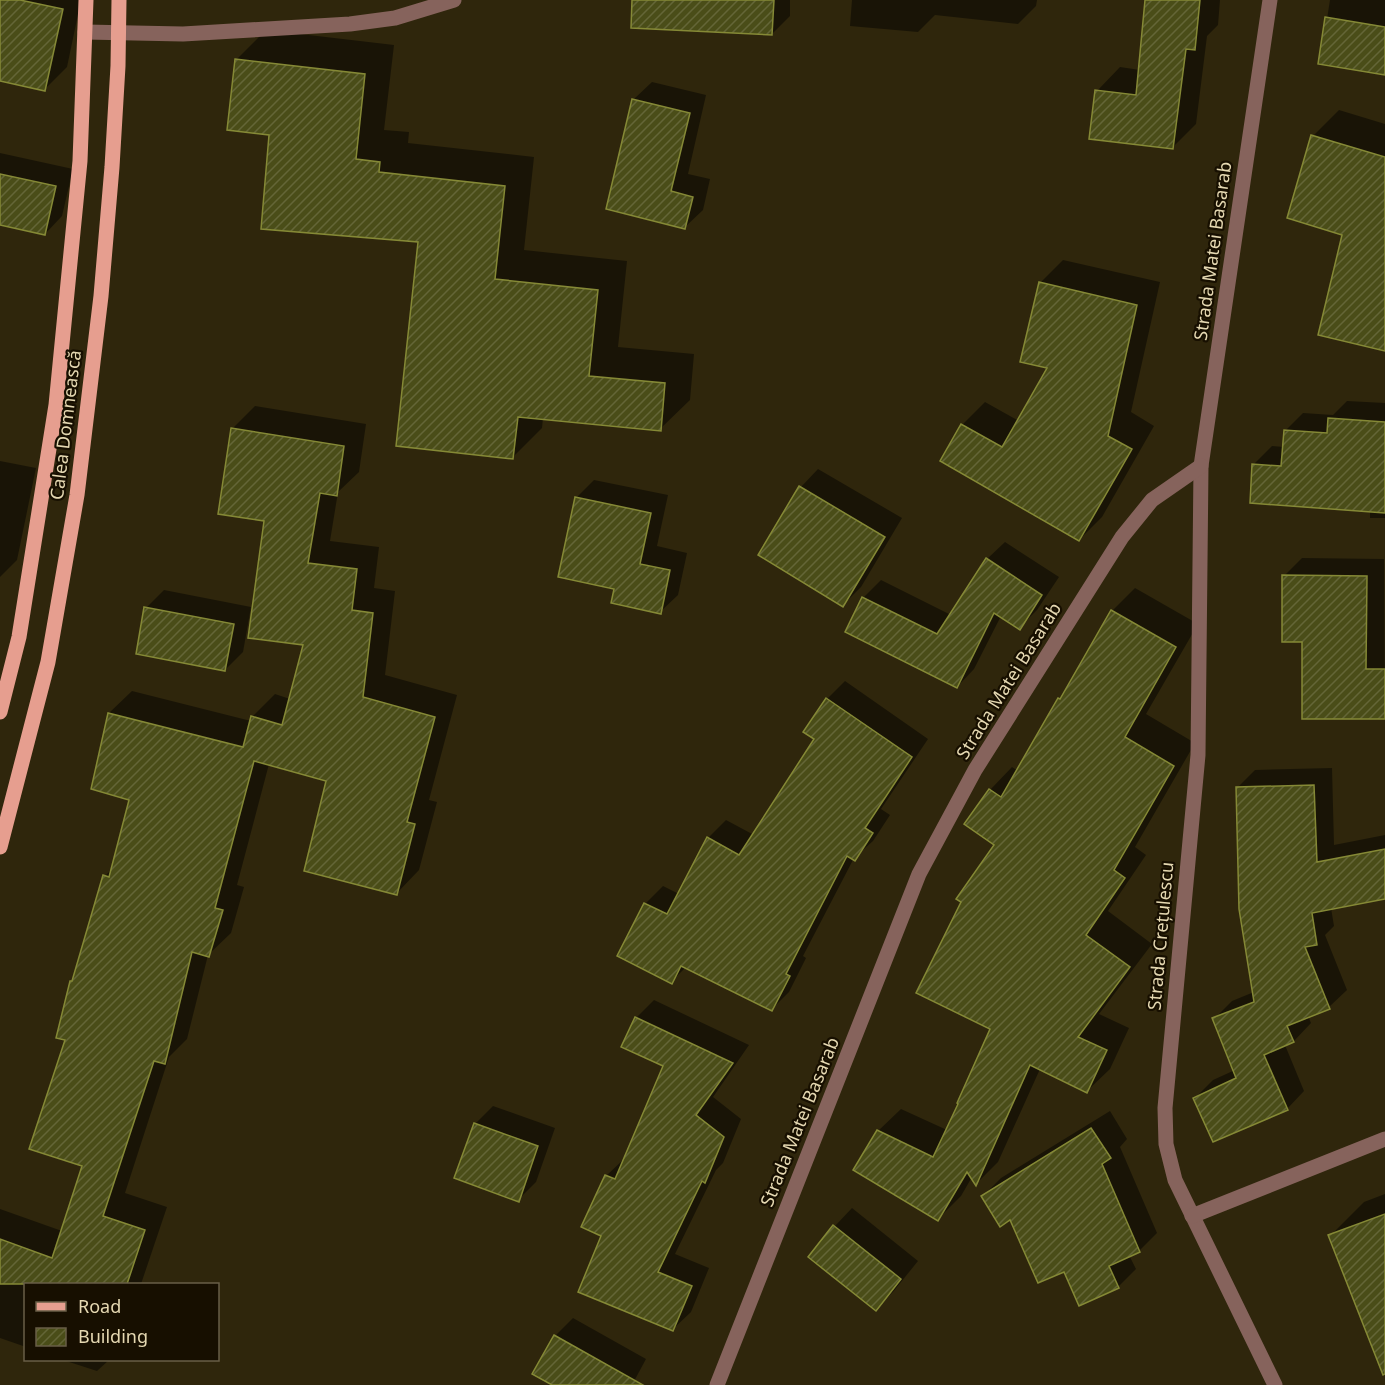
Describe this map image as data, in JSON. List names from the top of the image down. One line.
{"streets":{"main road":["Calea Domnească"],"street":["Strada Matei Basarab","Strada Crețulescu"]},"crossings":[["Strada Matei Basarab","Strada Crețulescu"]],"legend":["Road","Building"]}
